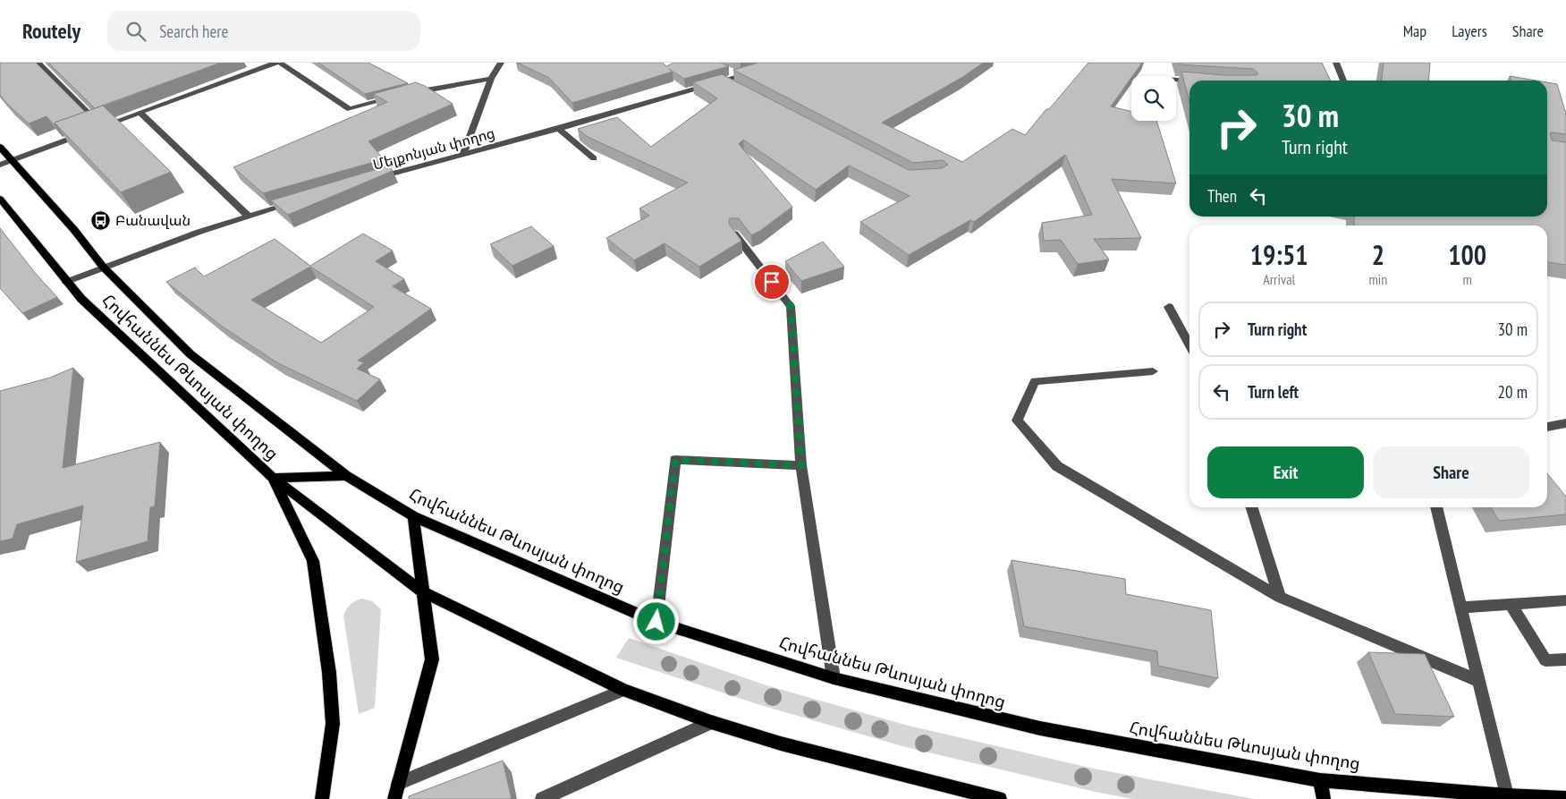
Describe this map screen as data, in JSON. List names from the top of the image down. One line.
{"streets":{"main road":["Հովհաննես Թևոսյան փողոց"],"street":["Մելքոնյան փողոց"]},"places":{"bus stop":["Բանավան"]},"page":{"header":"Routely","search":"Search here","nav":["Map","Layers","Share"],"turn":["30 m","Turn right"],"then":"Then","eta":["19:51","Arrival","2","min","100","m"],"list":[{"name":"Turn right","value":"30 m"},{"name":"Turn left","value":"20 m"}],"buttons":["Exit","Share"]}}
